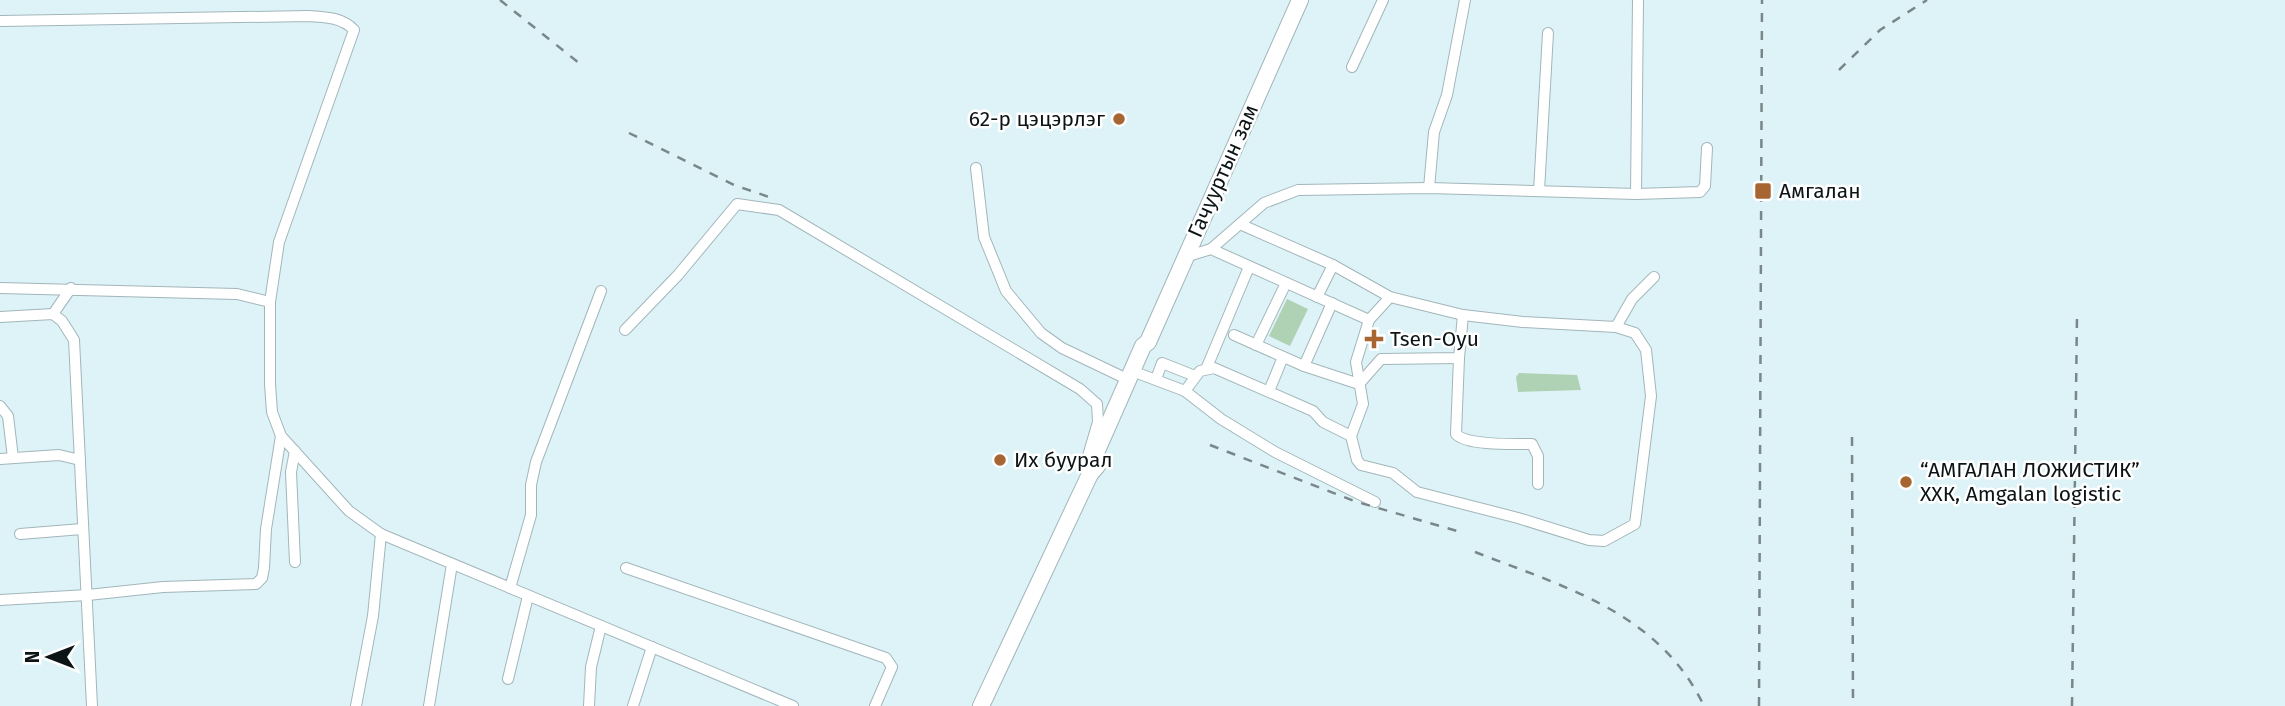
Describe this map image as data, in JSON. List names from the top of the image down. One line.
{"streets":{"highway":["Гачууртын зам"]},"places":{"other":["62-р цэцэрлэг","Их буурал","“АМГАЛАН ЛОЖИСТИК” ХХК, Amgalan logistic"],"transit":["Амгалан"],"health":["Tsen-Oyu"]},"north":"left"}
